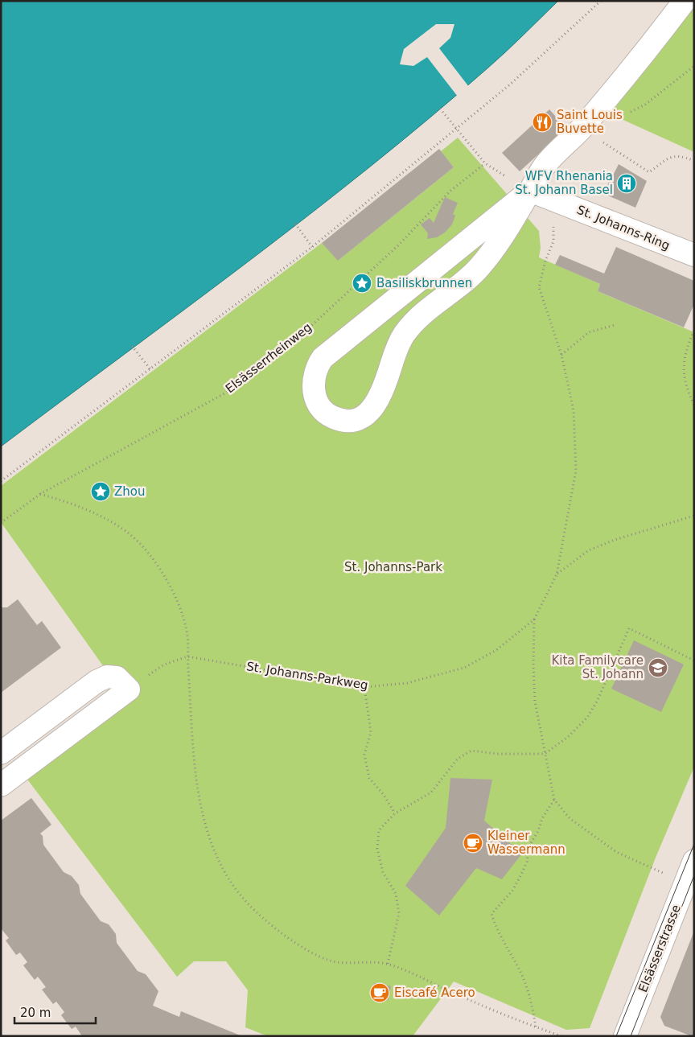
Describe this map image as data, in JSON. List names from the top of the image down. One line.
{"streets":{"street":["St. Johanns-Ring","Elsässerstrasse"],"path":["Elsässerrheinweg","St. Johanns-Parkweg"]},"crossings":[["St. Johanns-Ring","St. Johanns-Parkweg"]],"parks":["St. Johanns-Park"],"places":{"restaurant":["Saint Louis Buvette"],"building":["WFV Rhenania St. Johann Basel"],"place":["Basiliskbrunnen","Zhou"],"school or university":["Kita Familycare St. Johann"],"cafe":["Kleiner Wassermann","Eiscafé Acero"]},"scale_bar":"20 m"}
